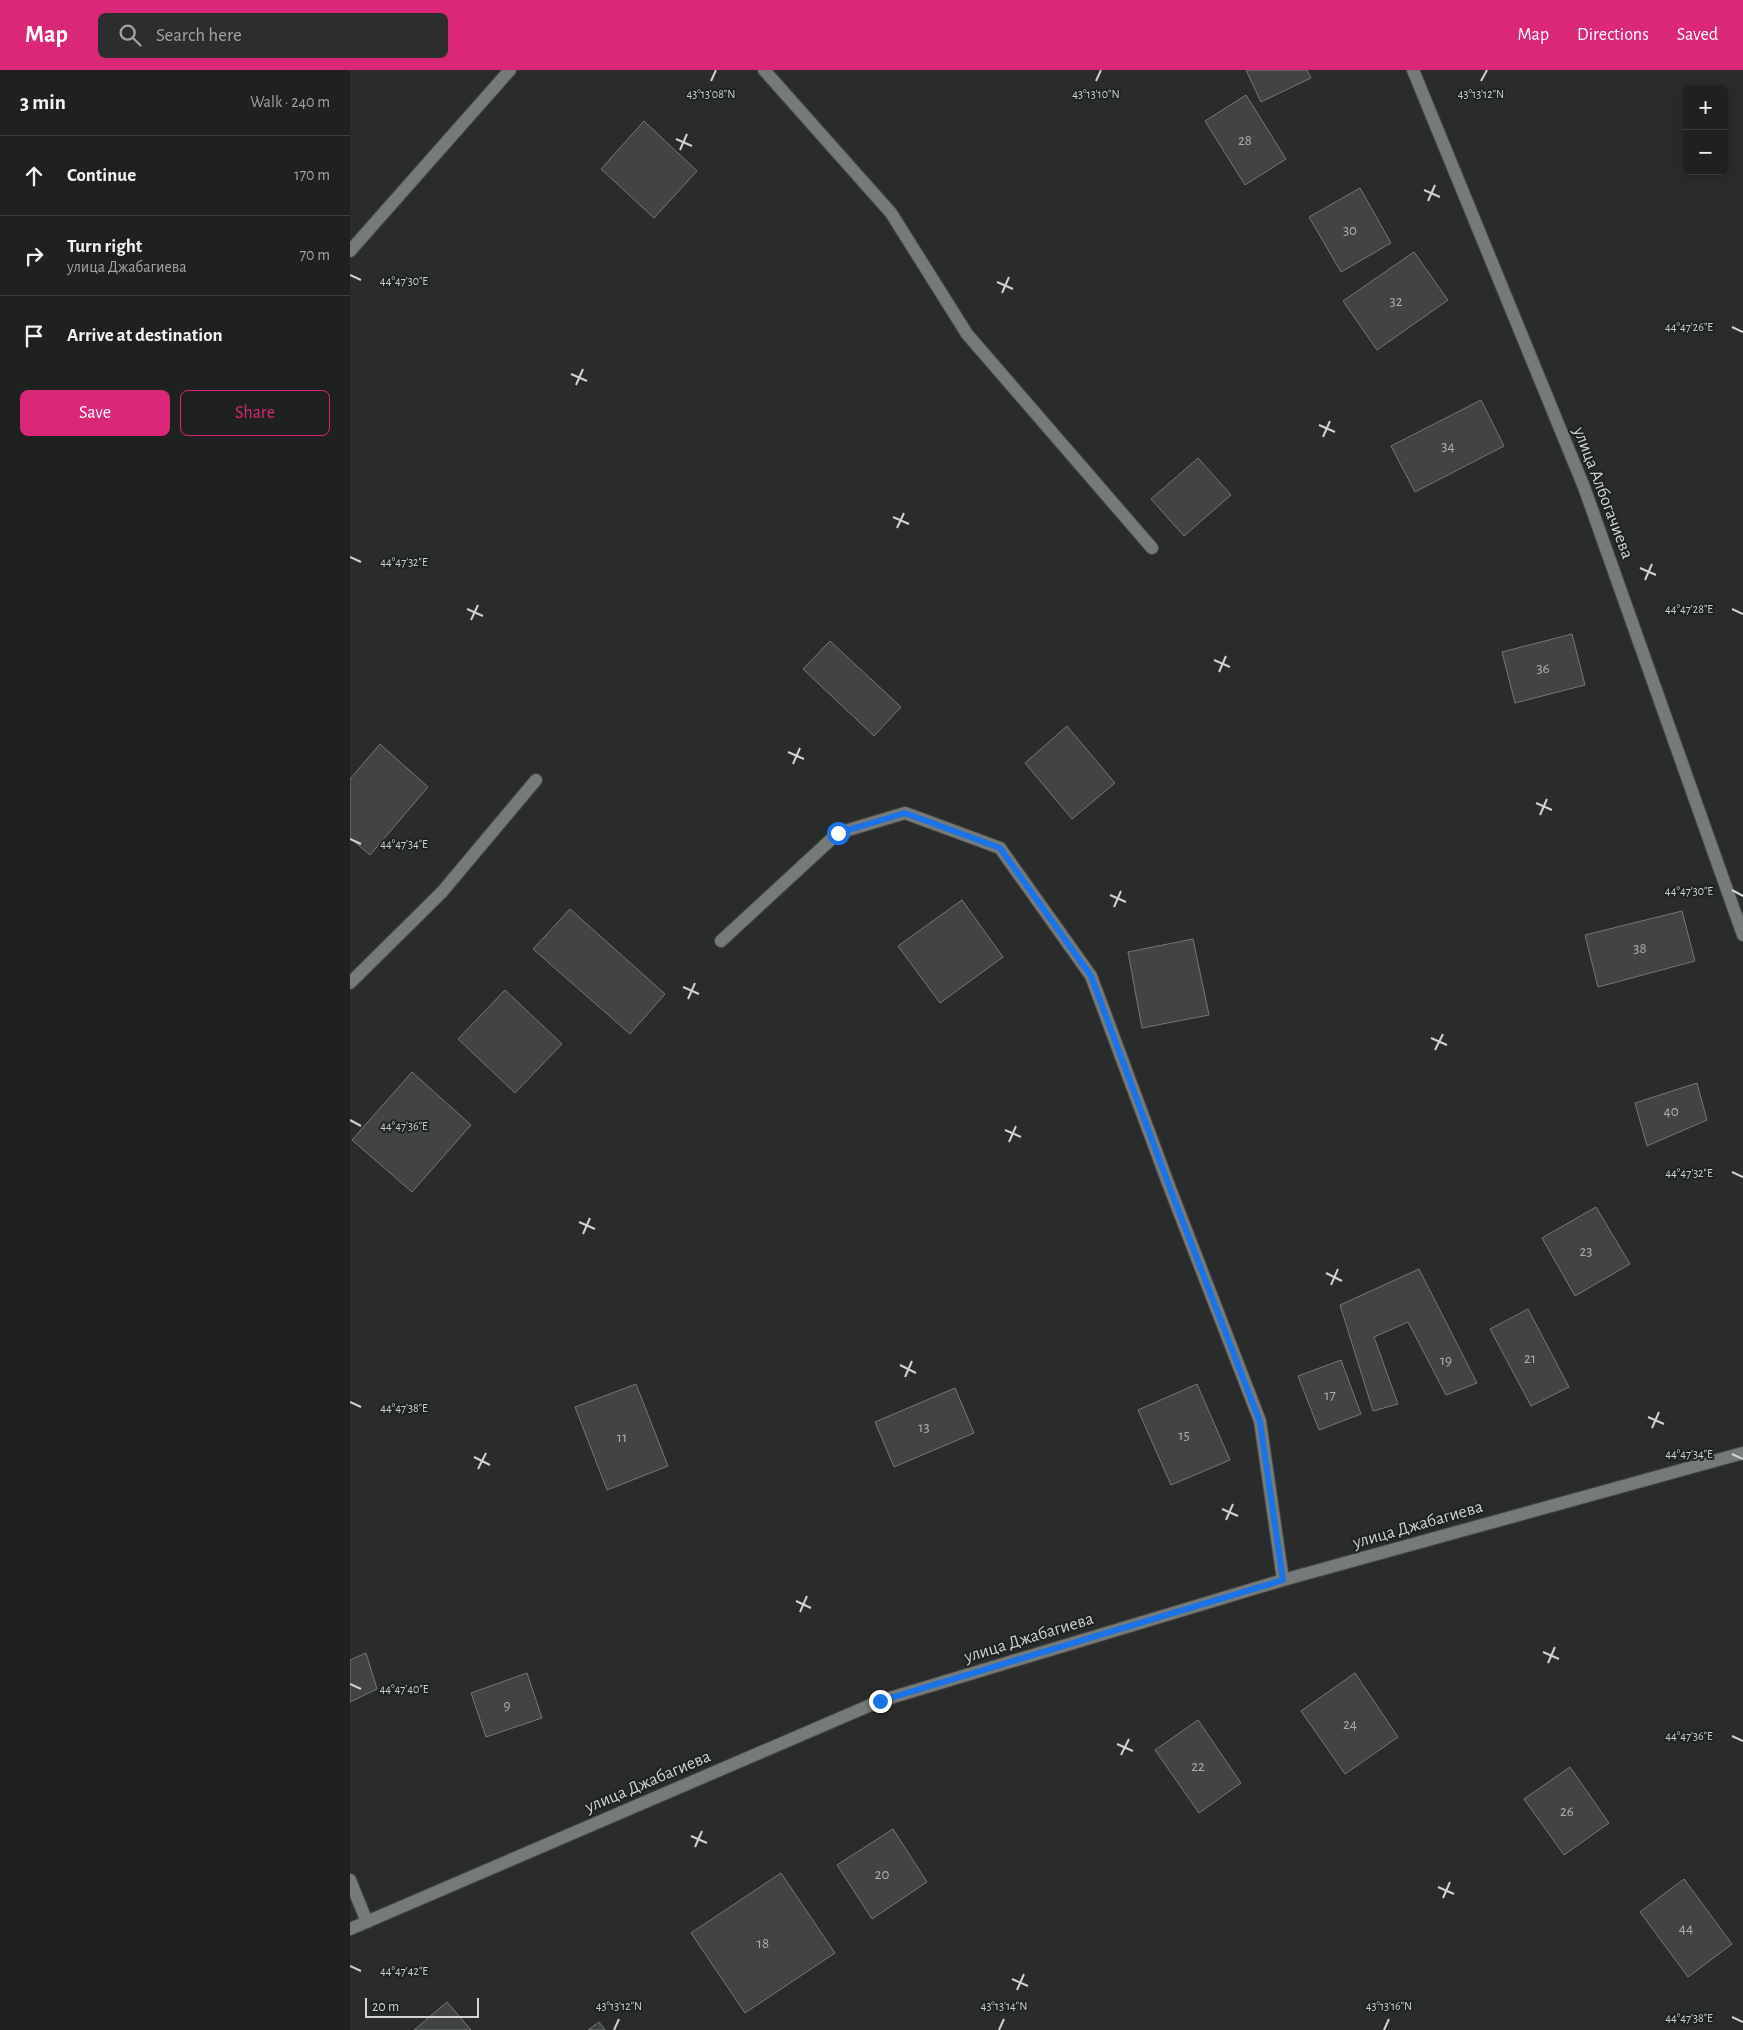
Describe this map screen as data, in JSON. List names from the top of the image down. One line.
{"streets":{"street":["улица Албогачиева","улица Джабагиева"]},"house_numbers":["28","30","32","34","36","38","40","23","21","19","17","13","15","11","9","24","22","26","20","44","18"],"scale_bar":"20 m","page":{"header":"Map","search":"Search here","nav":["Map","Directions","Saved"],"heading":["3 min","Walk · 240 m"],"map_buttons":["+","−"],"list":[["Continue","170 m"],["Turn right","улица Джабагиева","70 m"],"Arrive at destination"],"buttons":["Save","Share"],"scale":"20 m"},"coordinates":["43°13'08\"N","43°13'10\"N","43°13'12\"N","44°47'30\"E","44°47'26\"E","44°47'32\"E","44°47'28\"E","44°47'34\"E","44°47'36\"E","44°47'38\"E","44°47'40\"E","44°47'42\"E","43°13'14\"N","43°13'16\"N"]}
